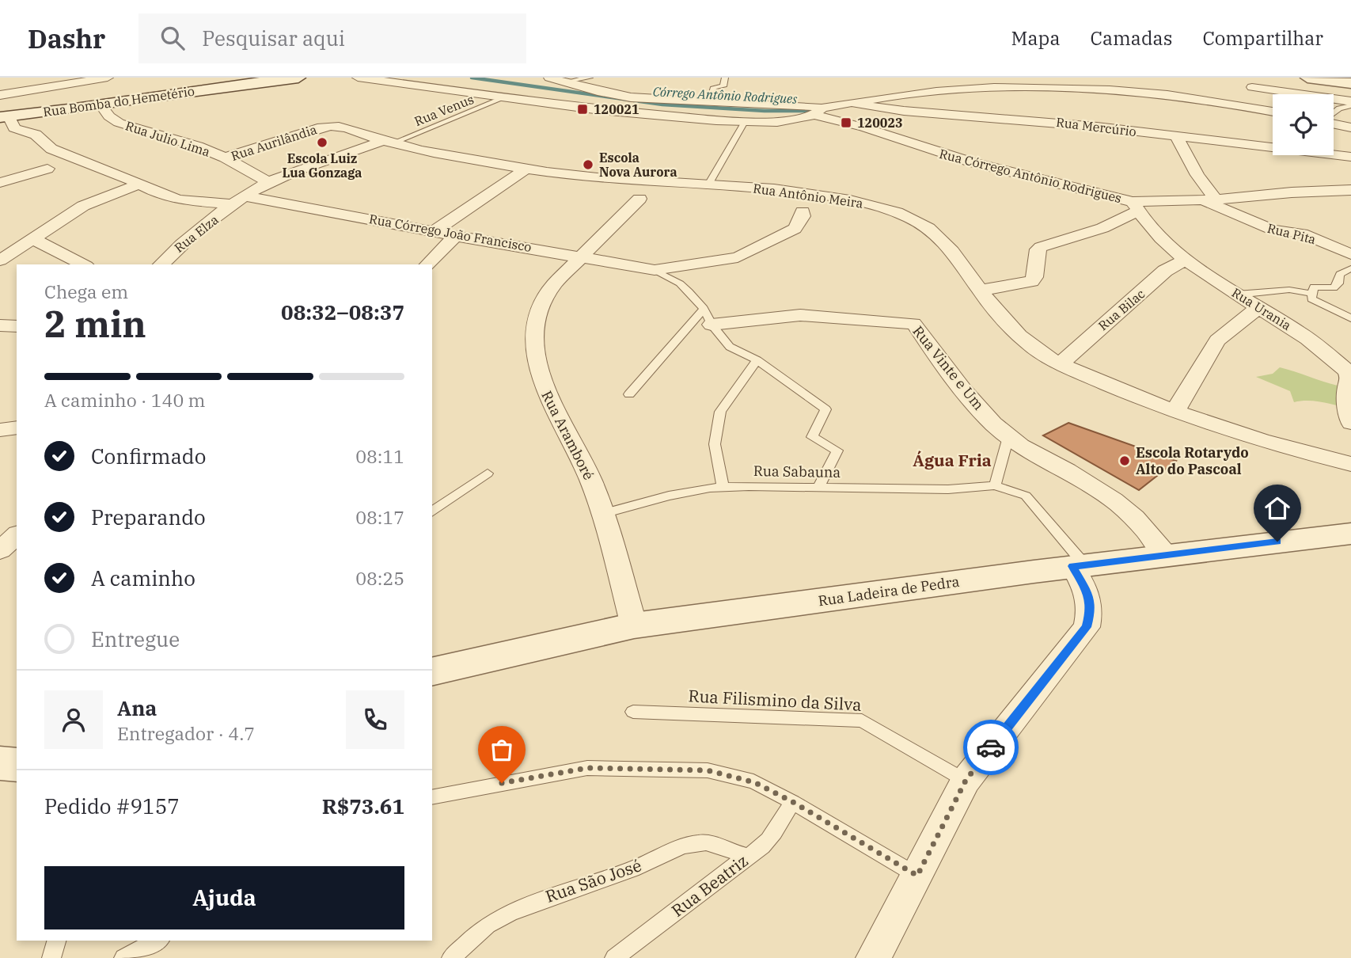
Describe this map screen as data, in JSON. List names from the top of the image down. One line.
{"streets":{"street":["Rua Bomba do Hemetério","Rua Mercúrio","Rua Julio Lima","Rua Aurilândia","Rua Córrego Antônio Rodrigues","Rua Antônio Meira","Rua Córrego João Francisco","Rua Elza","Rua Pita","Rua Urania","Rua Bilac","Rua Vinte e Um","Rua Aramboré","Rua Ladeira de Pedra"],"lane":["Rua Venus","Rua Sabauna","Rua Filismino da Silva","Rua São José","Rua Beatriz"]},"crossings":[["Rua Bomba do Hemetério","Rua Julio Lima"],["Rua Bomba do Hemetério","Rua Córrego João Francisco"],["Rua Venus","Rua Antônio Meira"],["Rua Venus","Rua Elza"],["Rua Julio Lima","Rua Aurilândia"],["Rua Julio Lima","Rua Elza"],["Rua Aurilândia","Rua Antônio Meira"],["Rua Córrego Antônio Rodrigues","Rua Pita"],["Rua Córrego Antônio Rodrigues","Rua Urania"],["Rua Antônio Meira","Rua Elza"],["Rua Antônio Meira","Rua Bilac"],["Rua Córrego João Francisco","Rua Elza"],["Rua Córrego João Francisco","Rua Vinte e Um"],["Rua Córrego João Francisco","Rua Aramboré"],["Rua Córrego João Francisco","Rua Sabauna"],["Rua Urania","Rua Bilac"],["Rua Vinte e Um","Rua Ladeira de Pedra"],["Rua Aramboré","Rua Sabauna"],["Rua Aramboré","Rua Ladeira de Pedra"],["Rua São José","Rua Beatriz"]],"districts":["Água Fria"],"water":["Córrego Antônio Rodrigues"],"places":{"transit":["120021","120023"],"other":["Escola Luiz Lua Gonzaga","Escola Nova Aurora","Escola Rotarydo Alto do Pascoal"]},"page":{"header":"Dashr","search":"Pesquisar aqui","nav":["Mapa","Camadas","Compartilhar"],"heading":["2 min","Chega em","08:32–08:37"],"panel":["Ana","Entregador · 4.7","Pedido #9157","R$73.61"],"bar":"A caminho · 140 m","list":[["Confirmado","08:11"],["Preparando","08:17"],["A caminho","08:25"],"Entregue"],"buttons":"Ajuda"}}
